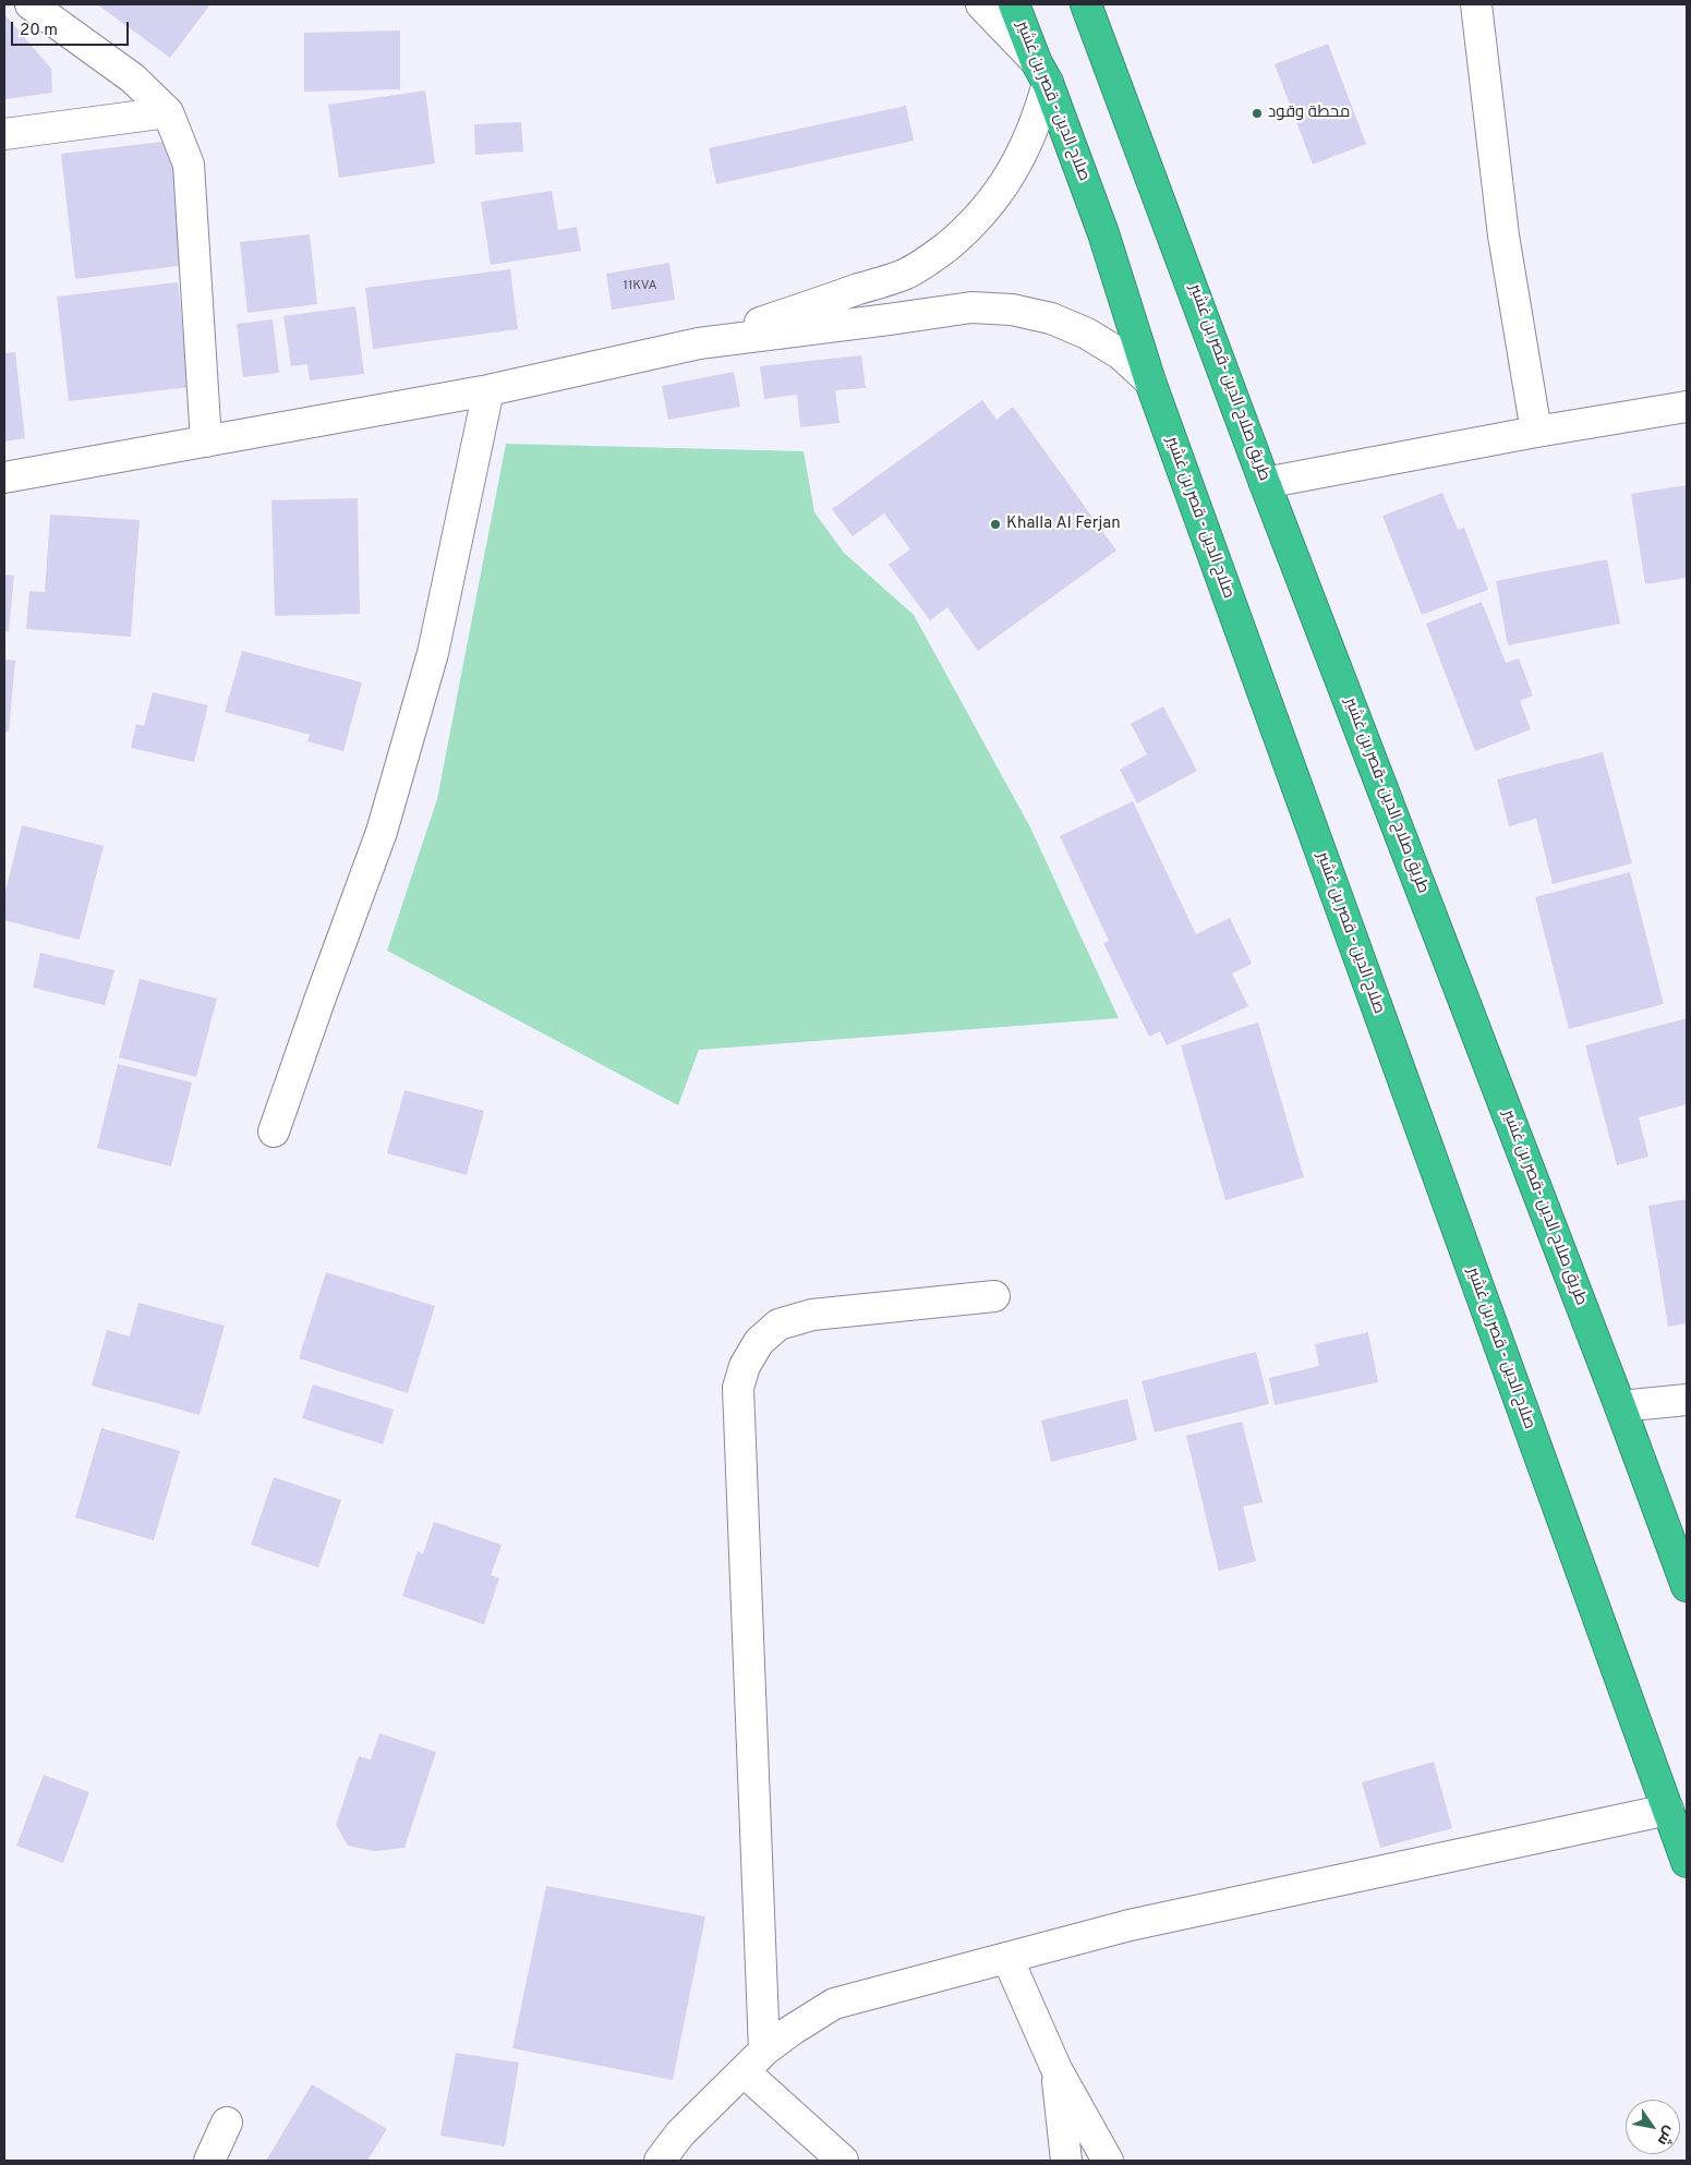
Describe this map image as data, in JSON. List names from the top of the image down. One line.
{"streets":{"highway":["صلاح الدين - قصر بن غشير","طريق صلاح الدين -قصر بن غشير"]},"places":["محطة وقود","Khalla Al Ferjan"],"house_numbers":["11KVA"],"scale_bar":"20 m","north":"bottom right"}
